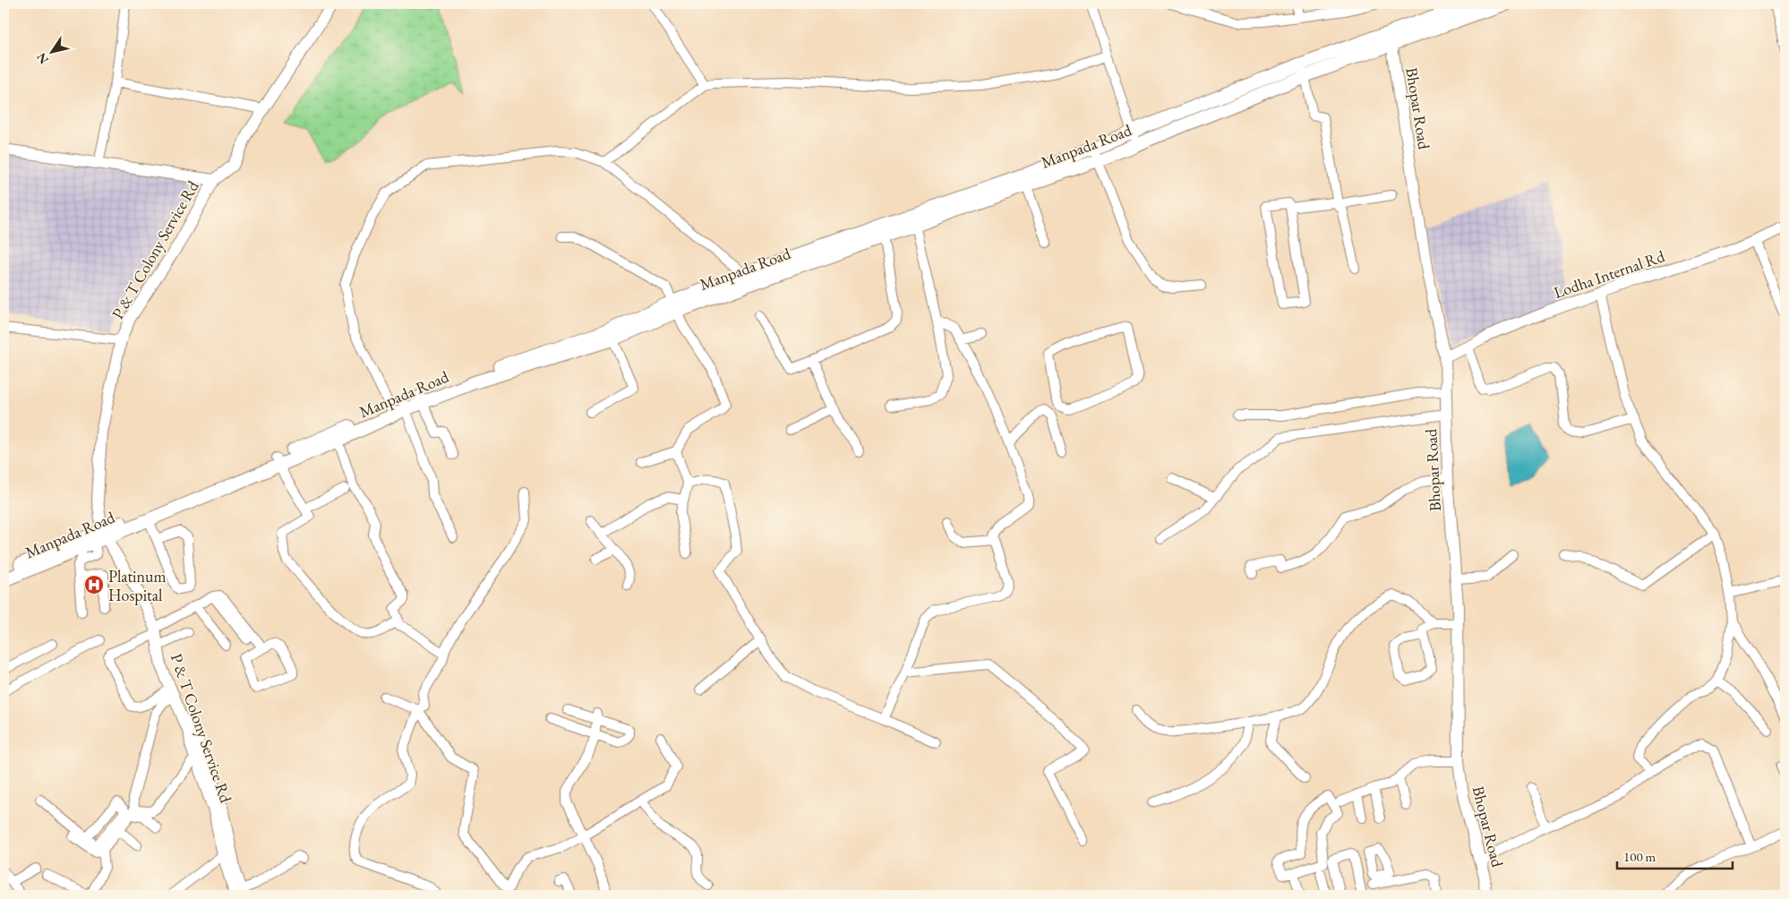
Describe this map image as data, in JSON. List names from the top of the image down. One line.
{"streets":{"main road":["Manpada Road"],"street":["Bhopar Road","P & T Colony Service Rd","Lodha Internal Rd"]},"crossings":[["Bhopar Road","Manpada Road"],["Bhopar Road","Lodha Internal Rd"],["Manpada Road","P & T Colony Service Rd"]],"places":{"hospital":["Platinum Hospital"]},"scale_bar":"100 m","north":"bottom left"}
